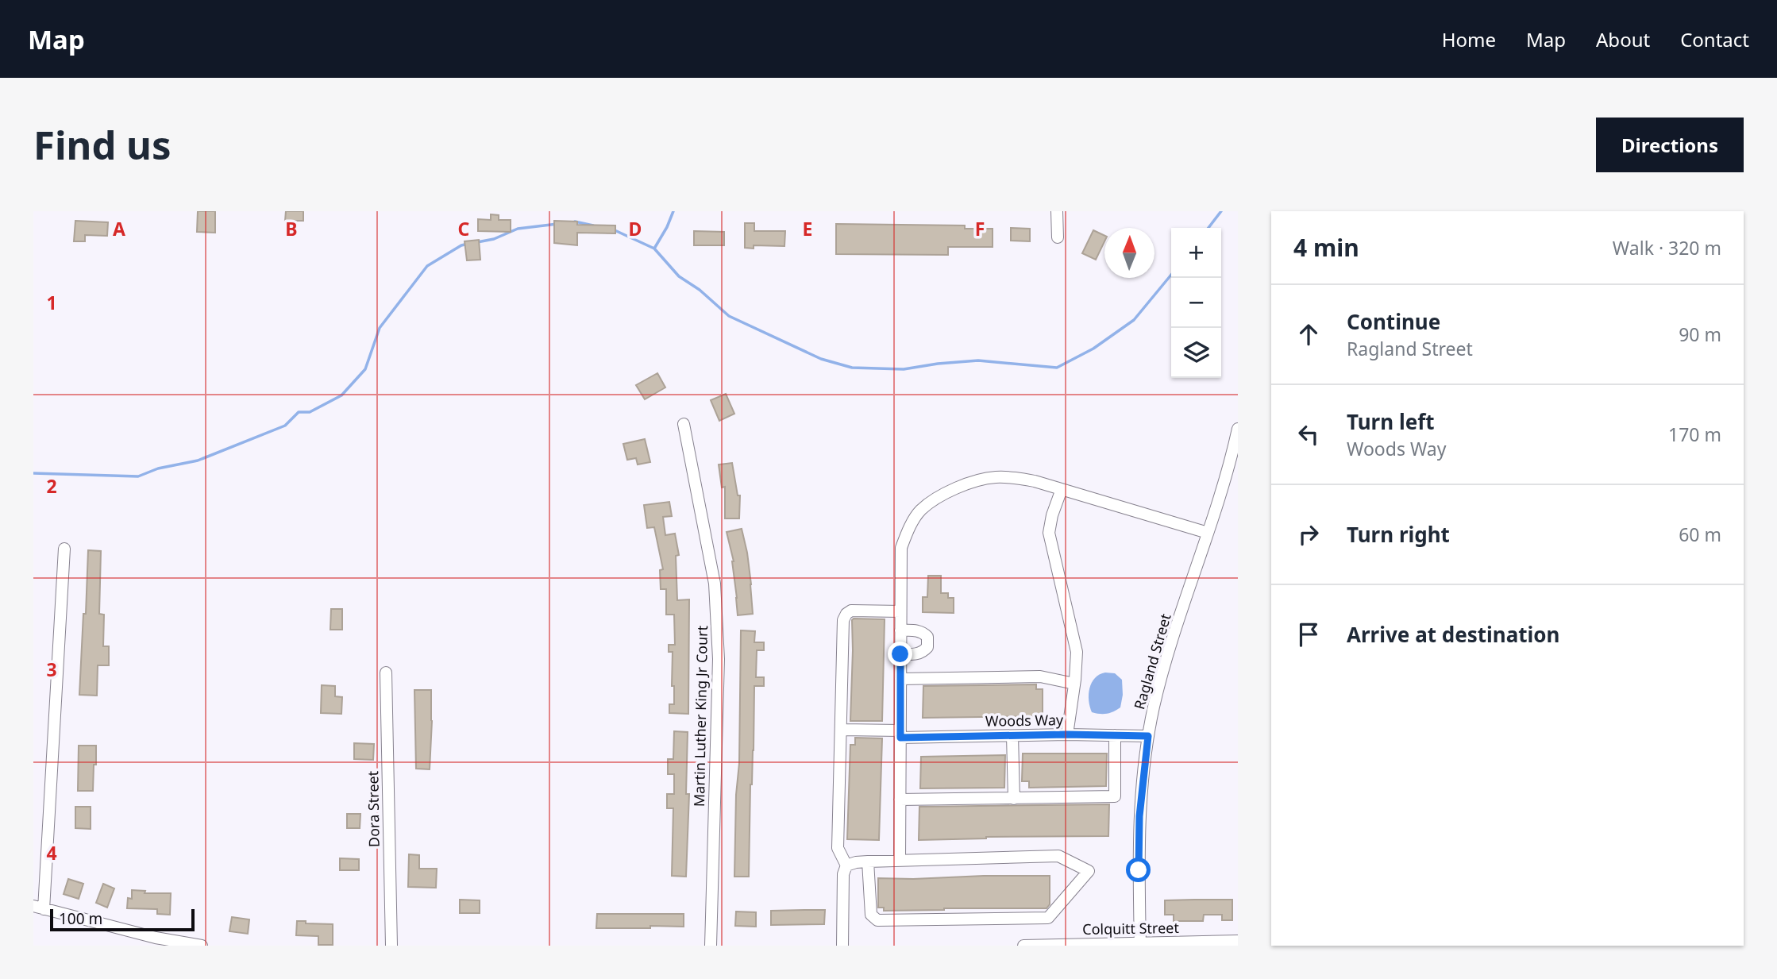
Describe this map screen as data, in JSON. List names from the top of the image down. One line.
{"streets":{"street":["Ragland Street","Martin Luther King Jr Court","Woods Way","Dora Street","Colquitt Street"]},"crossings":[["Ragland Street","Woods Way"],["Ragland Street","Colquitt Street"]],"scale_bar":"100 m","north":"top","page":{"header":"Map","nav":["Home","Map","About","Contact"],"buttons":"Directions","title":"Find us","heading":["4 min","Walk · 320 m"],"map_buttons":["+","−"],"list":[["Continue","Ragland Street","90 m"],["Turn left","Woods Way","170 m"],["Turn right","60 m"],"Arrive at destination"],"scale":"100 m"},"grid":{"columns":["A","B","C","D","E","F"],"rows":["1","2","3","4"]}}
